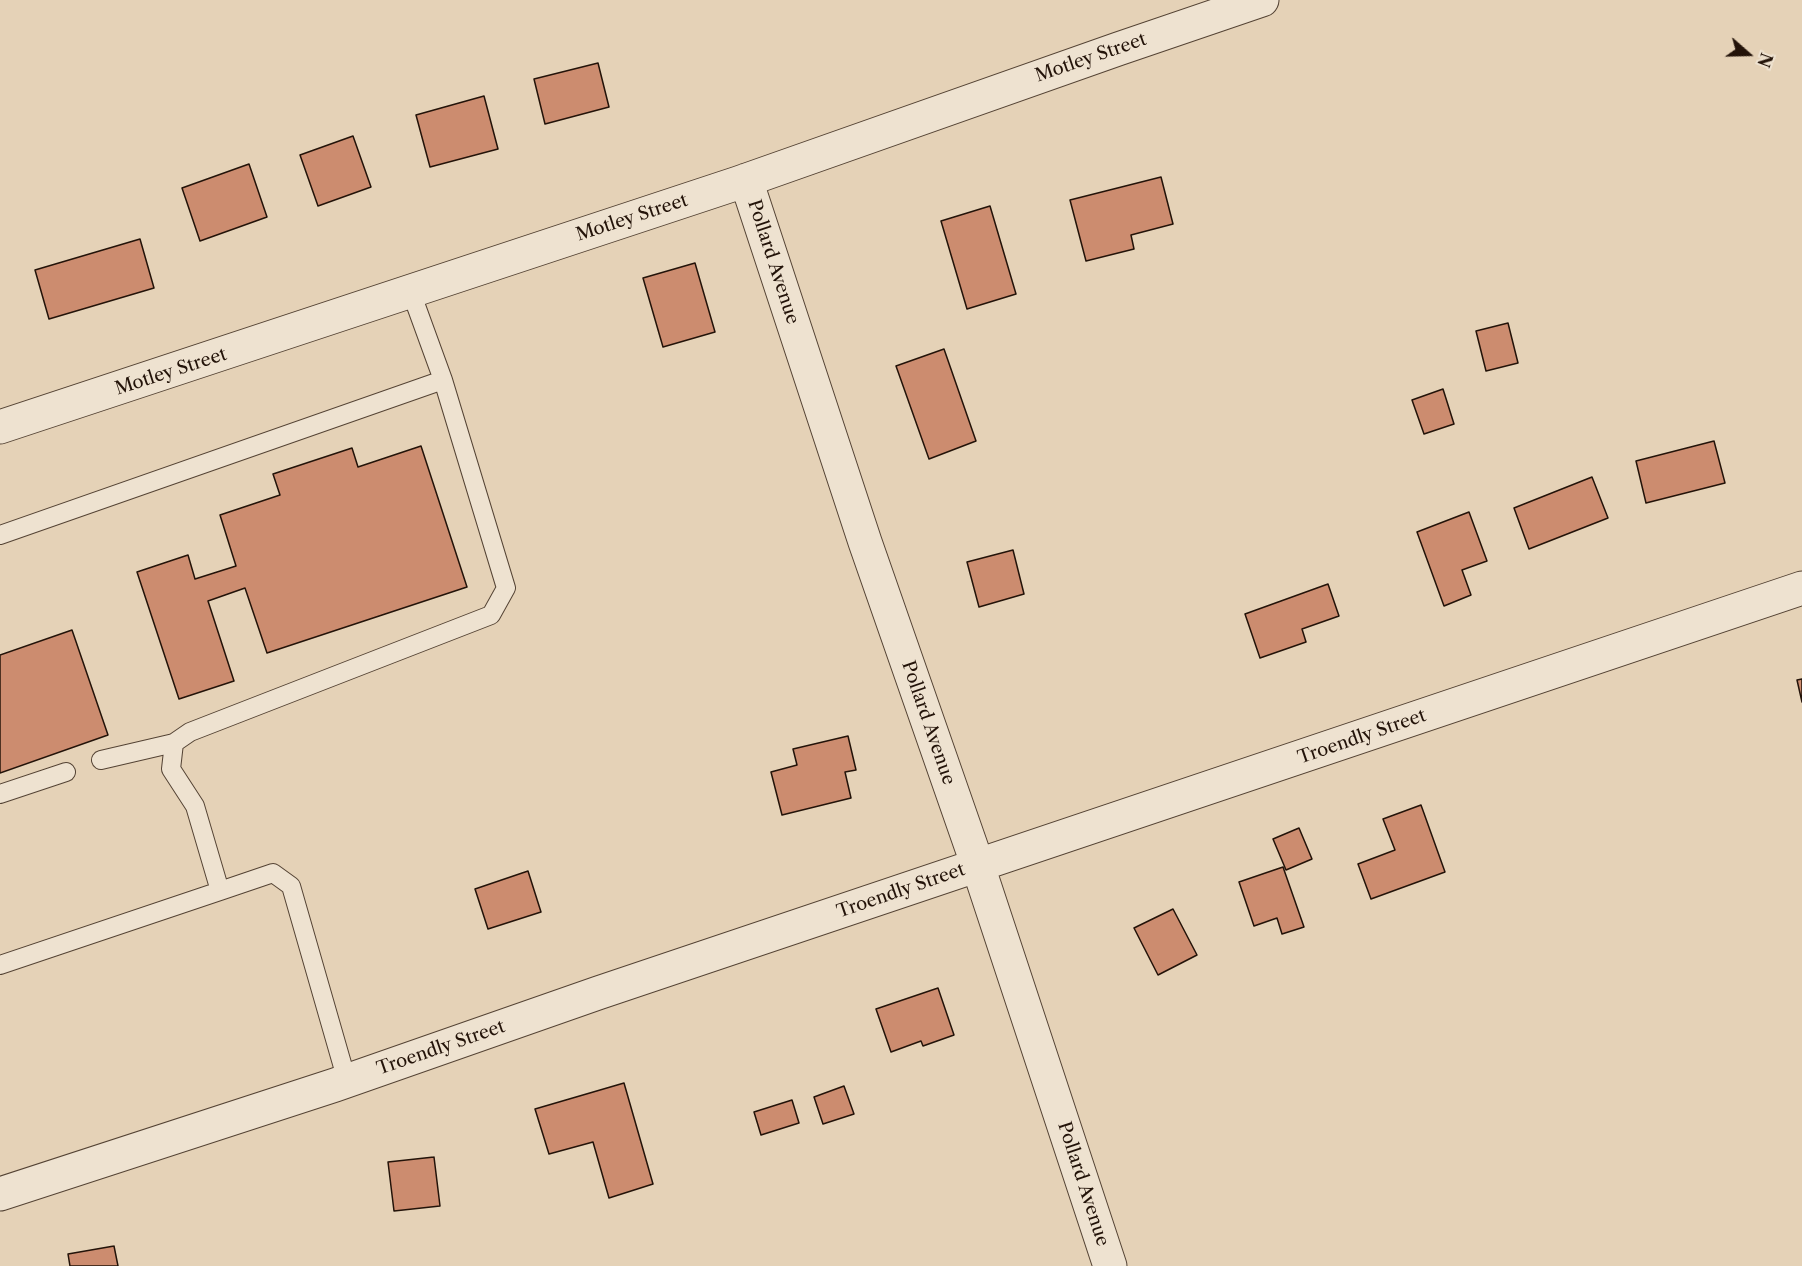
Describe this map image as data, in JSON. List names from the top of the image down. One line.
{"streets":{"street":["Motley Street","Pollard Avenue","Troendly Street"]},"crossings":[["Motley Street","Pollard Avenue"],["Pollard Avenue","Troendly Street"]],"north":"right"}
